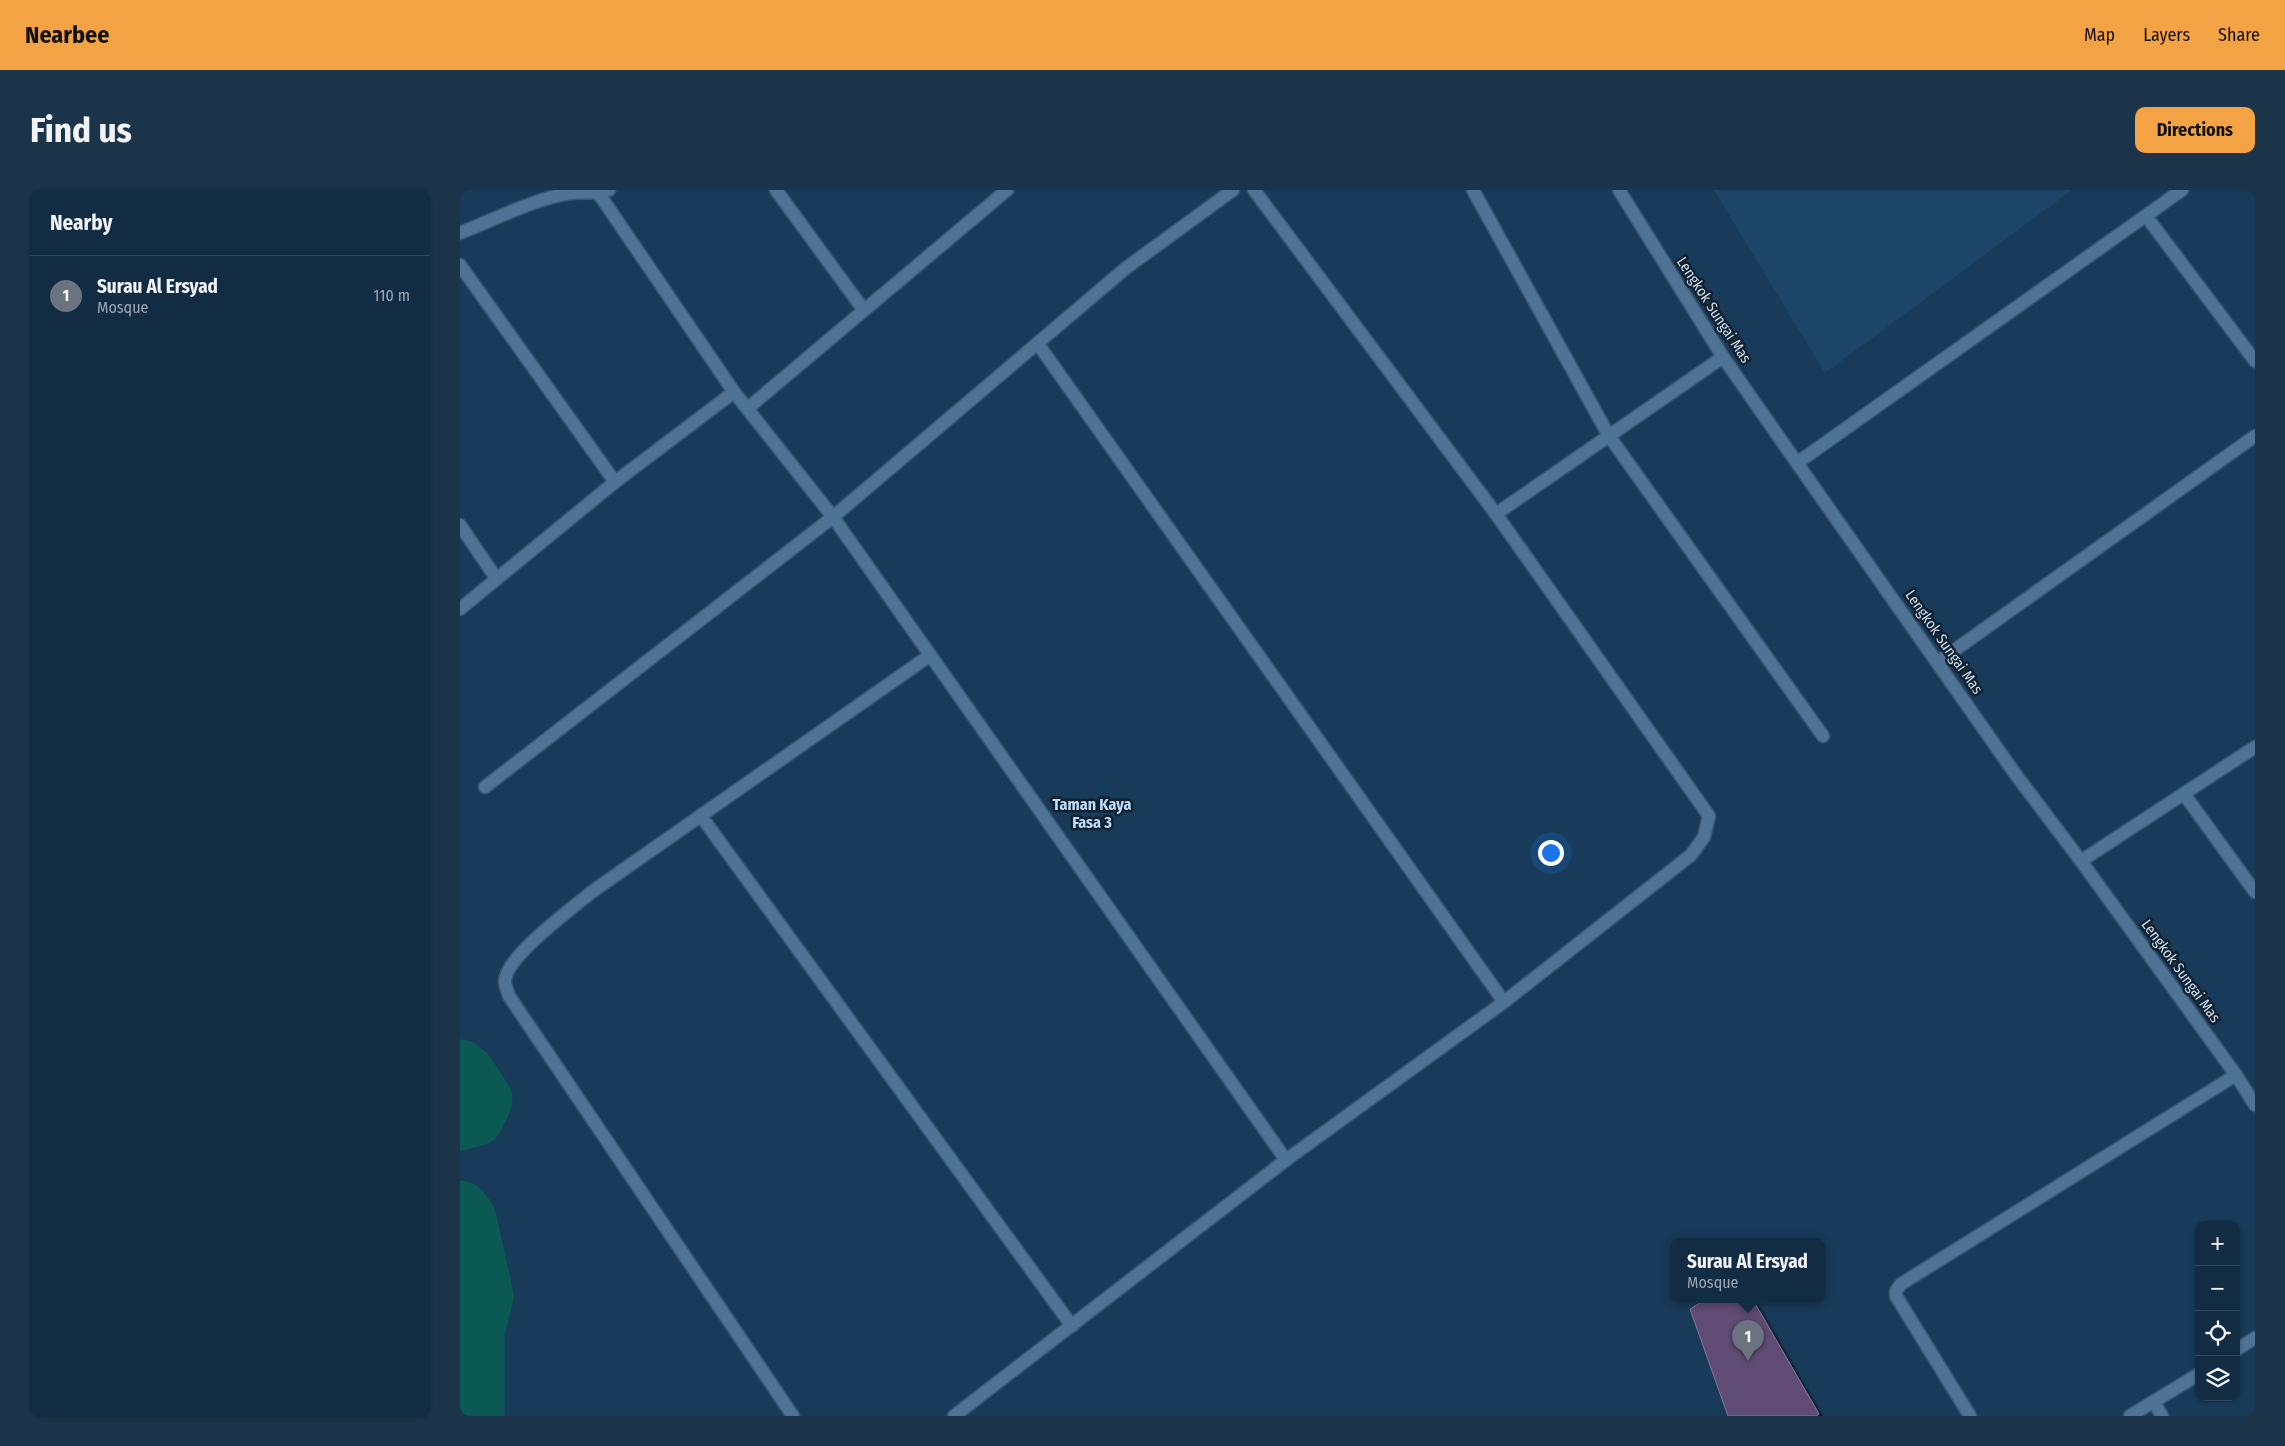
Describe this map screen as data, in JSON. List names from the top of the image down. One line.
{"streets":{"street":["Lengkok Sungai Mas"]},"districts":["Taman Kaya Fasa 3"],"page":{"header":"Nearbee","nav":["Map","Layers","Share"],"buttons":"Directions","title":"Find us","heading":"Nearby","list":[{"mark":"1","name":"Surau Al Ersyad","note":"Mosque","value":"110 m"}],"map_buttons":["+","−"],"popup":["Surau Al Ersyad","Mosque"],"pins":"1"}}
